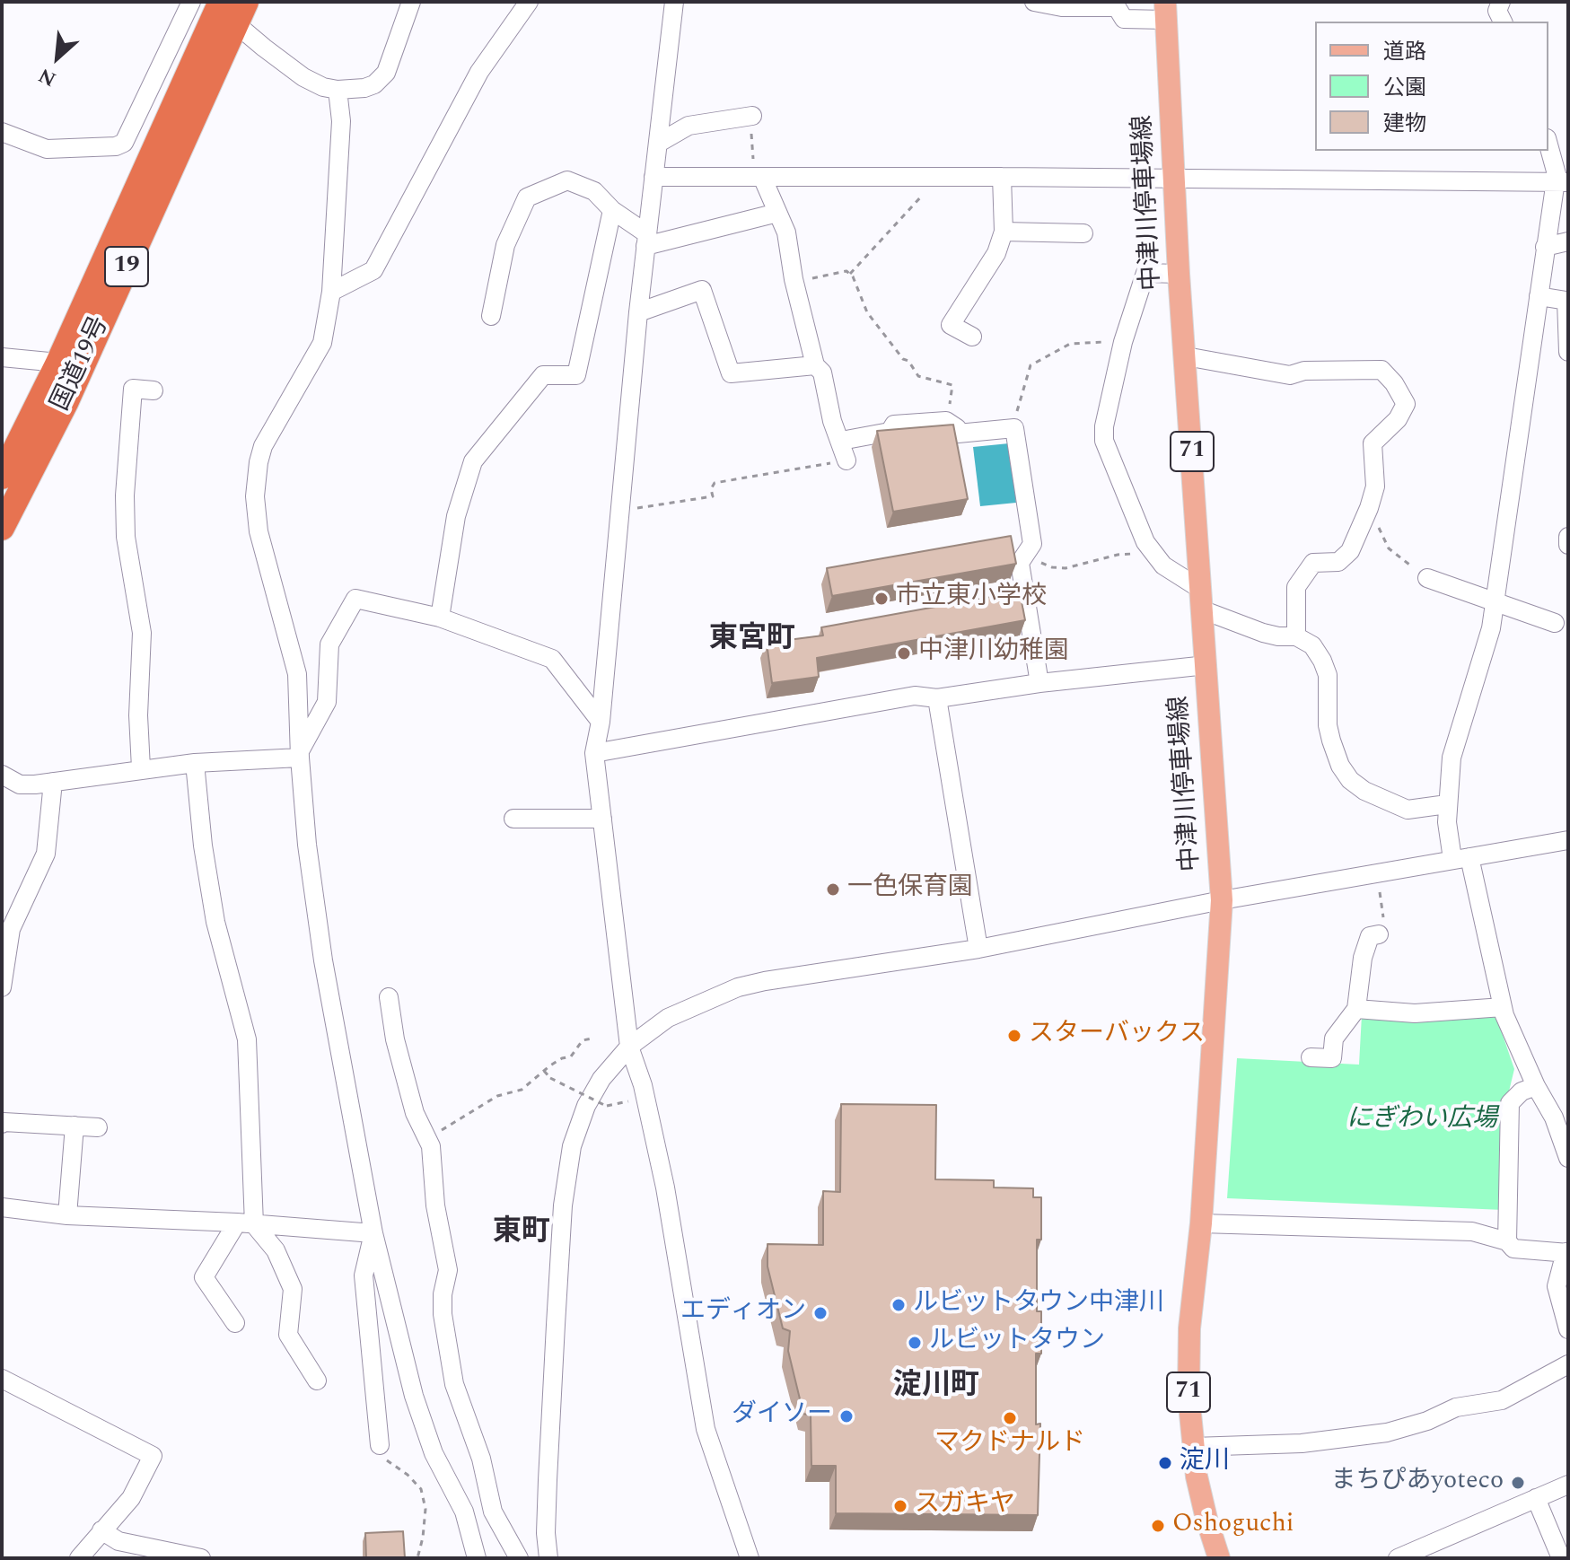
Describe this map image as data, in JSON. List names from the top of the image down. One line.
{"streets":{"highway":["19","国道19号"],"main road":["中津川停車場線","71"]},"districts":["東宮町","東町","淀川町"],"parks":["にぎわい広場"],"places":["市立東小学校","中津川幼稚園","一色保育園","スターバックス","ルビットタウン中津川","エディオン","ルビットタウン","ダイソー","マクドナルド","淀川","まちぴあyoteco","スガキヤ","Oshoguchi"],"legend":["道路","公園","建物"],"north":"bottom left"}
